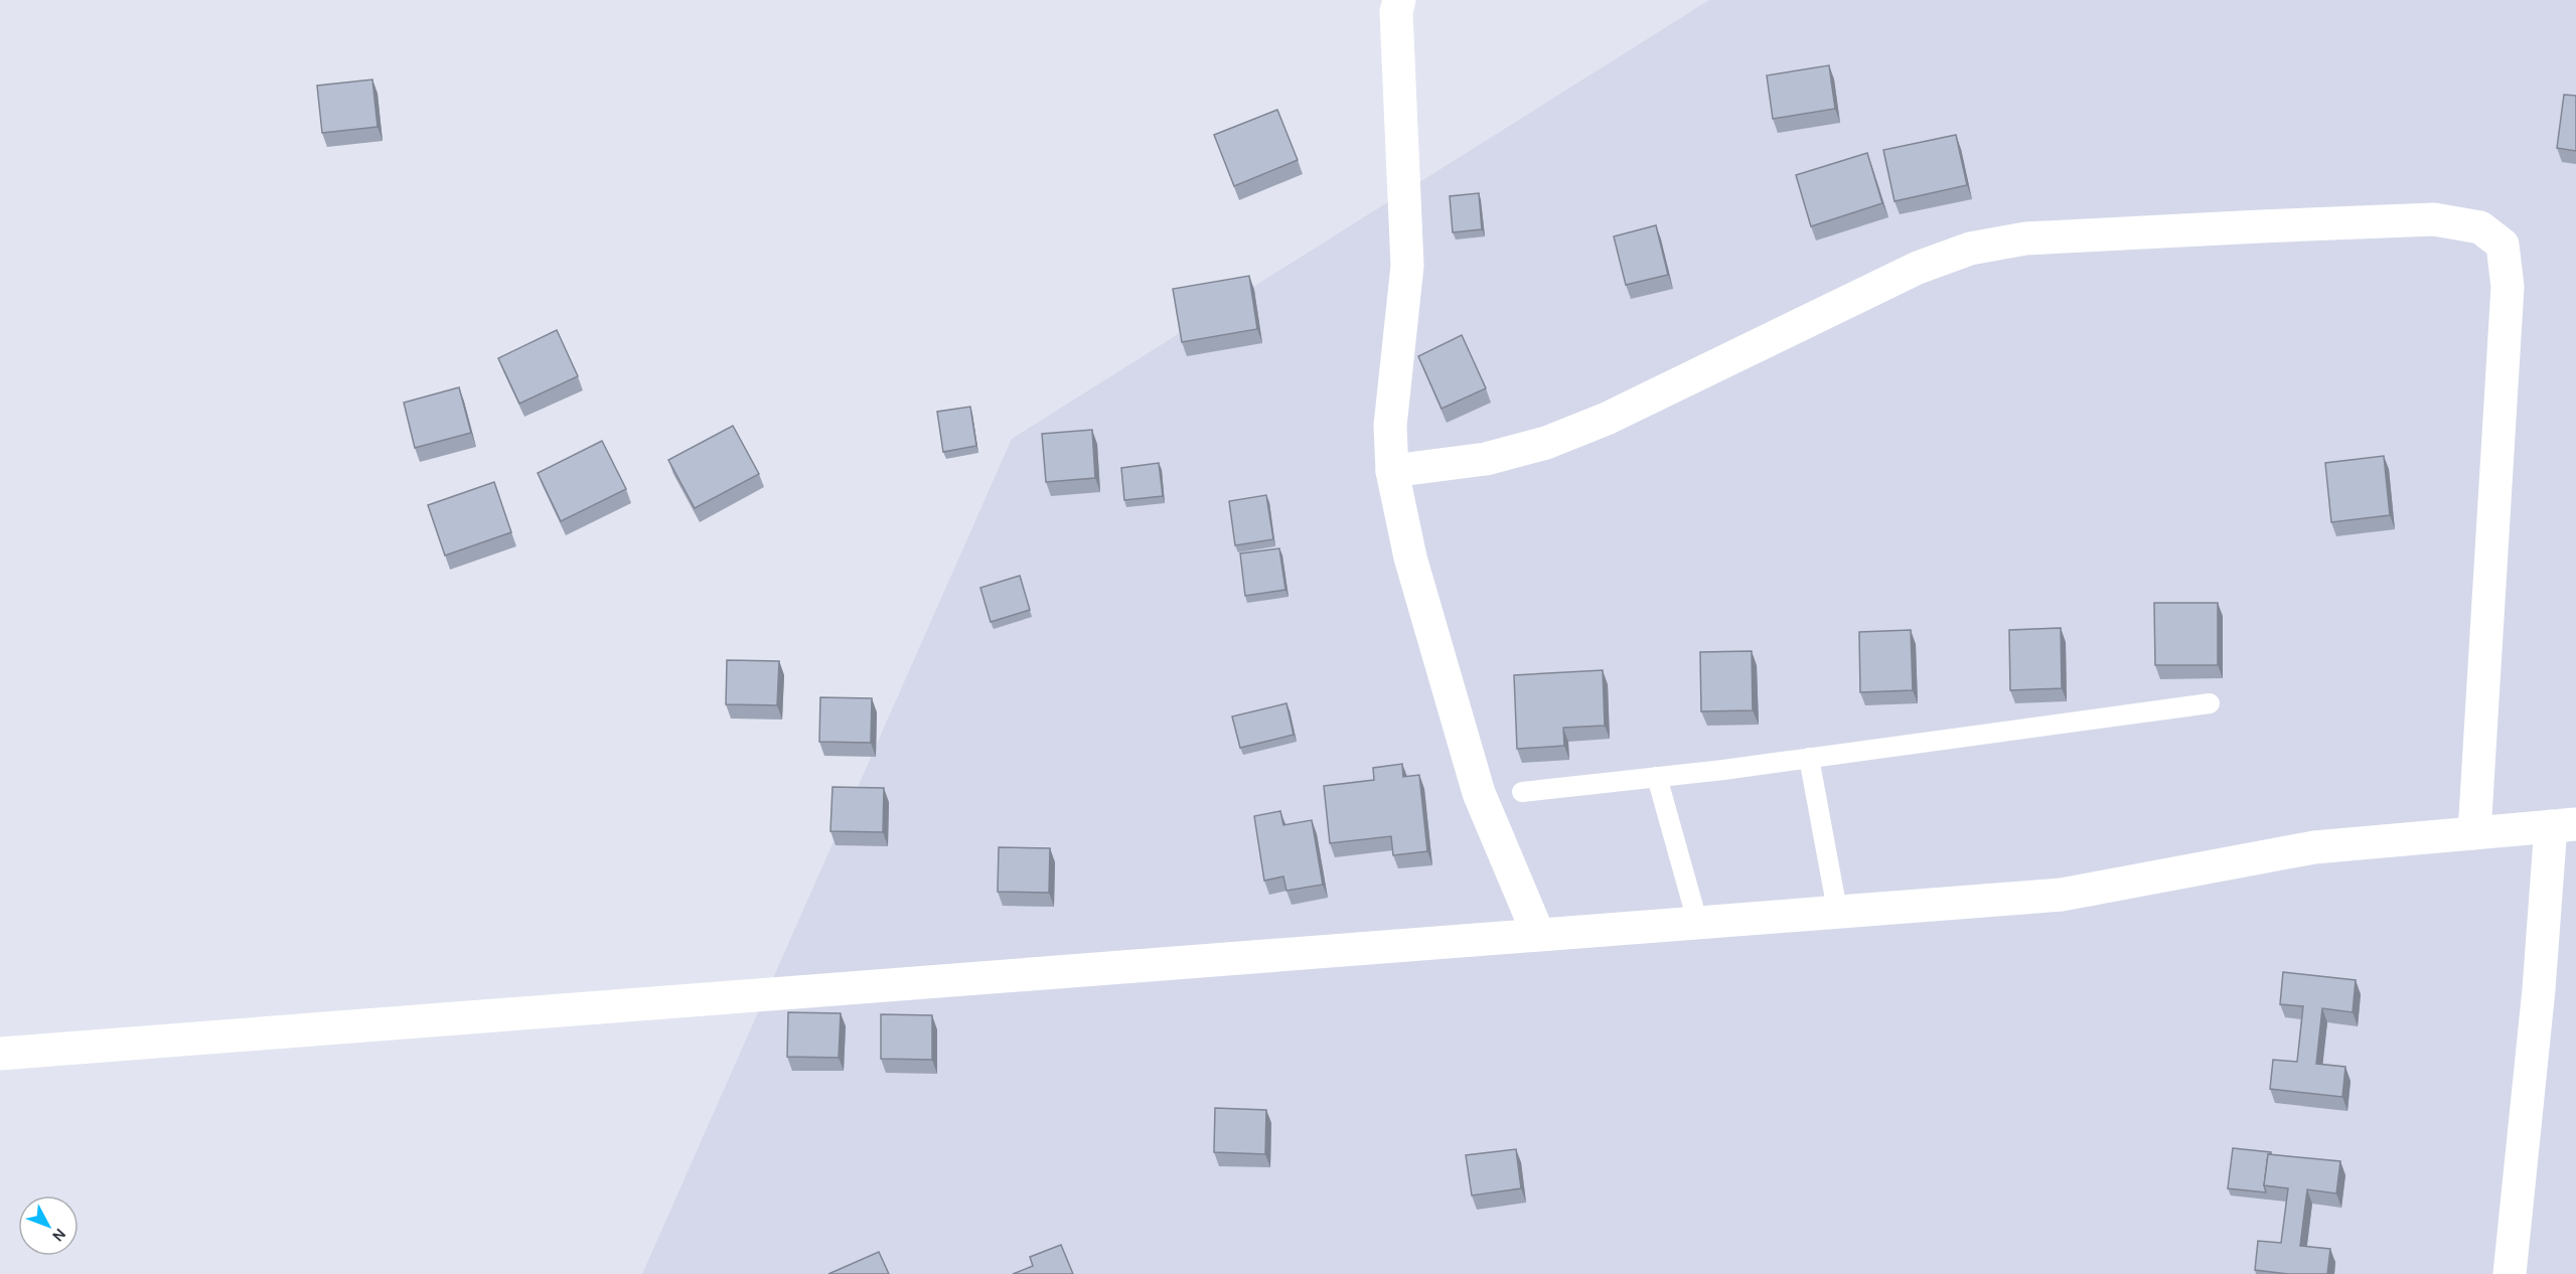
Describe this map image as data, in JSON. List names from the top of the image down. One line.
{"north":"bottom right"}
